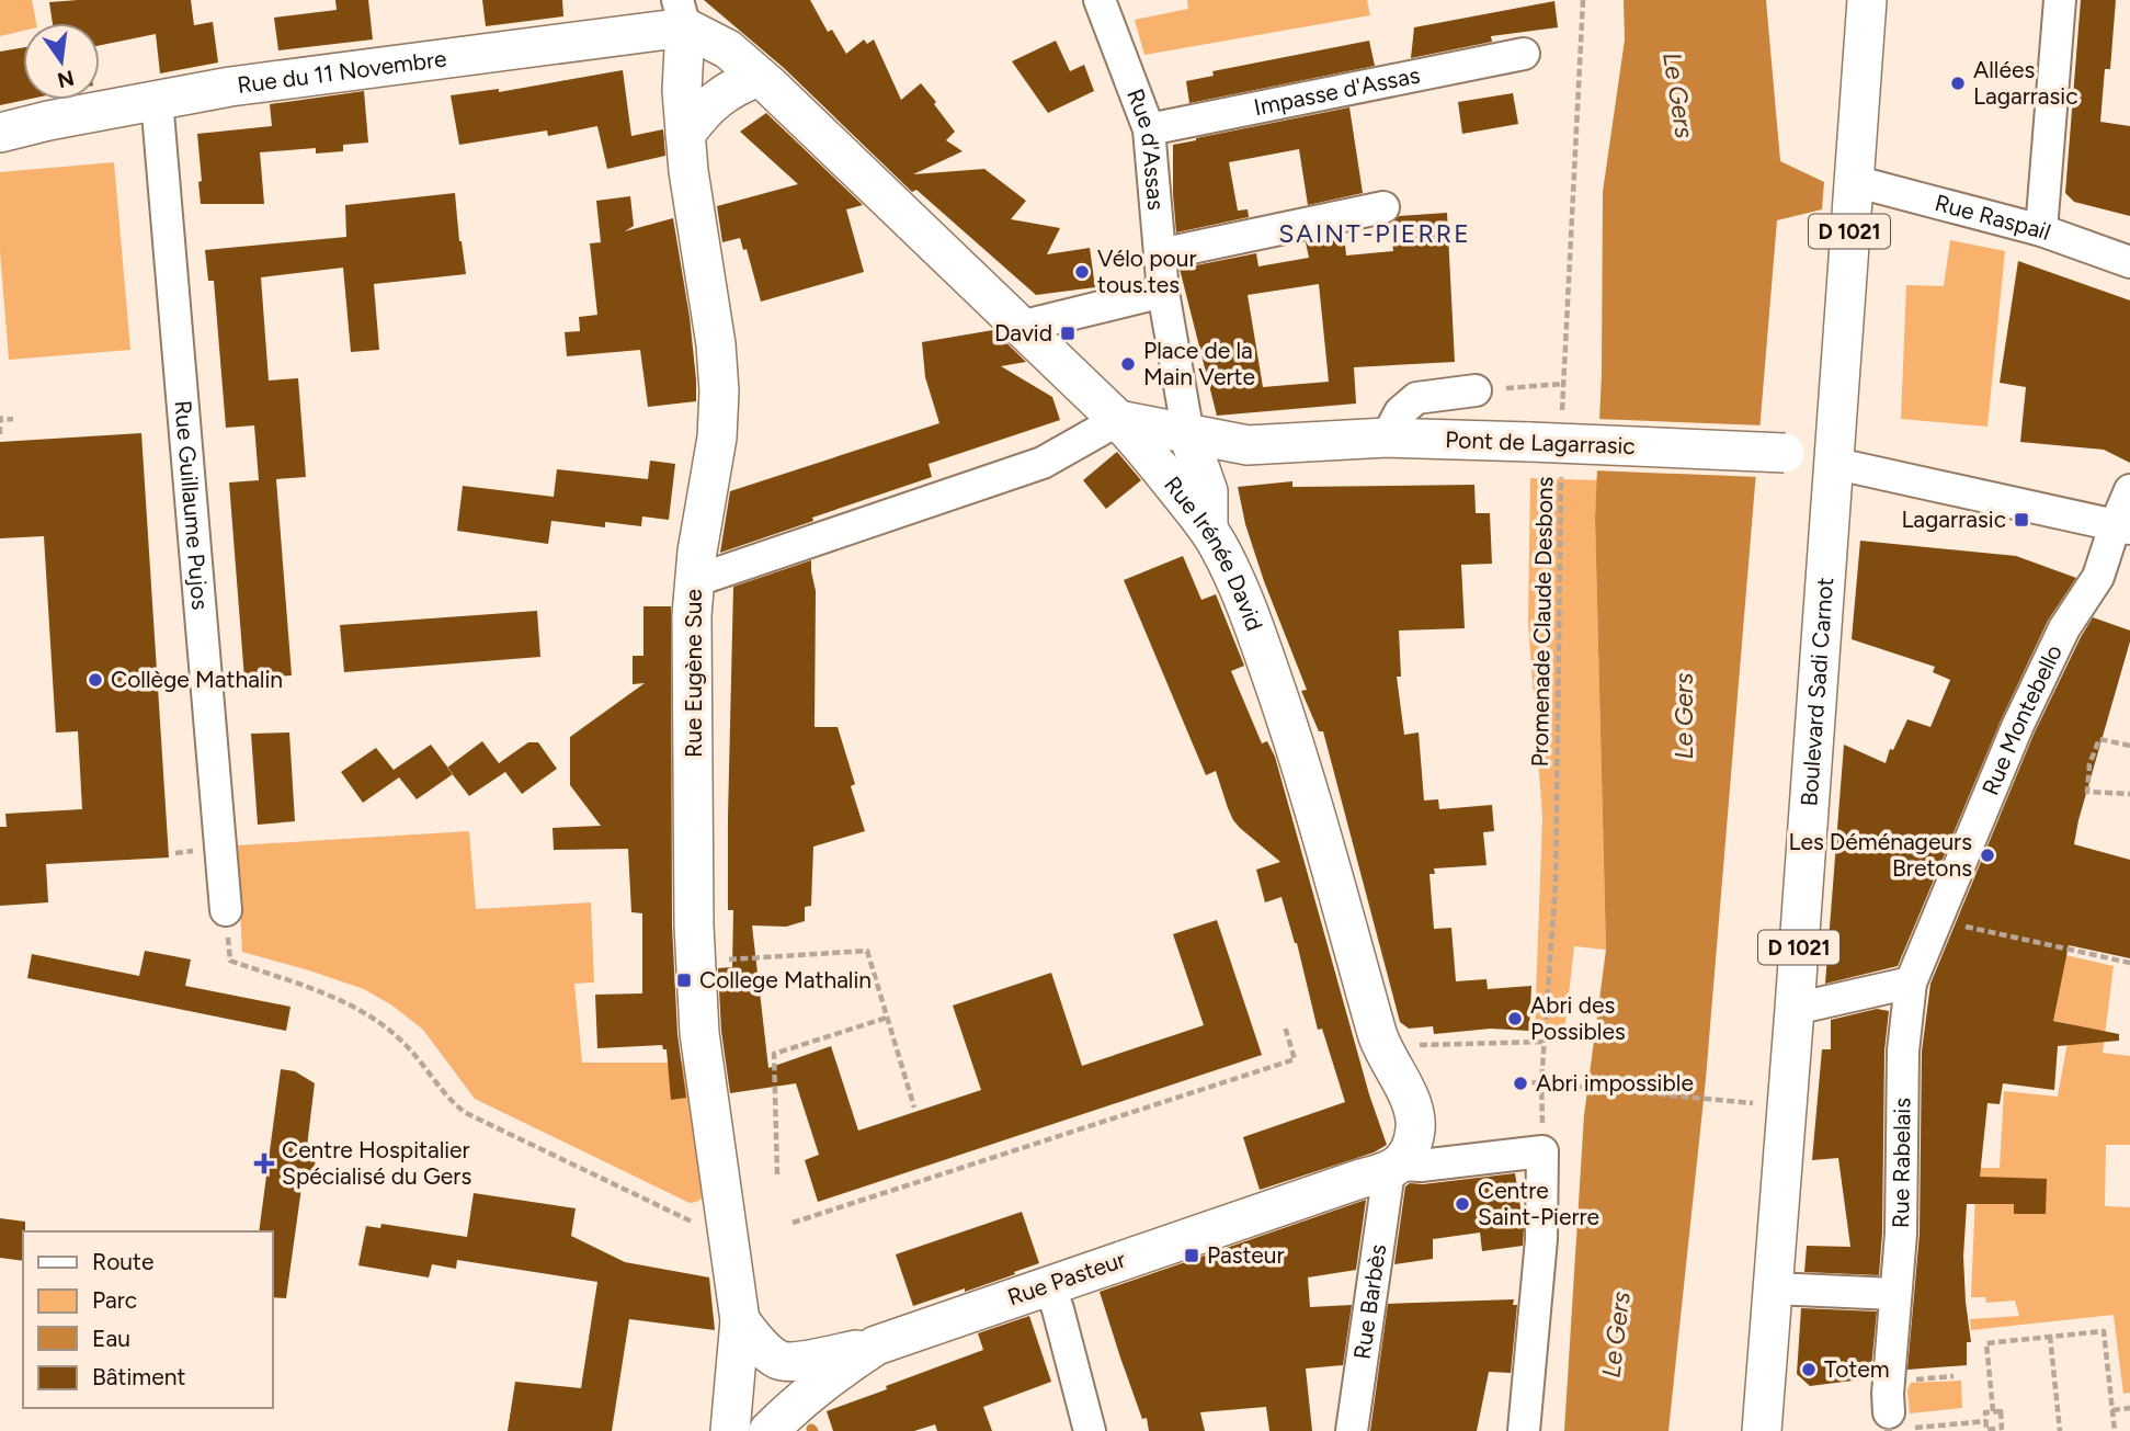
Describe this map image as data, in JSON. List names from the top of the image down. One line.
{"streets":{"main road":["Rue du 11 Novembre","Rue d'Assas","D 1021","Pont de Lagarrasic","Rue Irénée David","Rue Eugène Sue","Boulevard Sadi Carnot","Rue Pasteur"],"street":["Impasse d'Assas","Rue Raspail","Rue Guillaume Pujos","Rue Montebello","Rue Rabelais","Rue Barbès"],"path":["Promenade Claude Desbons"]},"crossings":[["Rue du 11 Novembre","Rue Guillaume Pujos"],["Rue du 11 Novembre","Rue Irénée David"],["Rue du 11 Novembre","Rue Eugène Sue"],["Impasse d'Assas","Rue d'Assas"],["Rue d'Assas","Pont de Lagarrasic"],["Rue d'Assas","Rue Irénée David"],["Rue Raspail","Boulevard Sadi Carnot"],["Pont de Lagarrasic","Rue Irénée David"],["Pont de Lagarrasic","Boulevard Sadi Carnot"],["Rue Irénée David","Rue Eugène Sue"],["Rue Irénée David","Rue Pasteur"],["Rue Irénée David","Rue Barbès"],["Rue Montebello","Rue Rabelais"],["Rue Pasteur","Rue Barbès"]],"districts":["SAINT-PIERRE"],"water":["Le Gers"],"places":{"other":["Allées Lagarrasic","Vélo pour tous.tes","Place de la Main Verte","Collège Mathalin","Les Déménageurs Bretons","Abri des Possibles","Abri impossible","Centre Saint-Pierre","Totem"],"transit":["David","Lagarrasic","College Mathalin","Pasteur"],"health":["Centre Hospitalier Spécialisé du Gers"]},"legend":["Route","Parc","Eau","Bâtiment"],"north":"bottom"}
